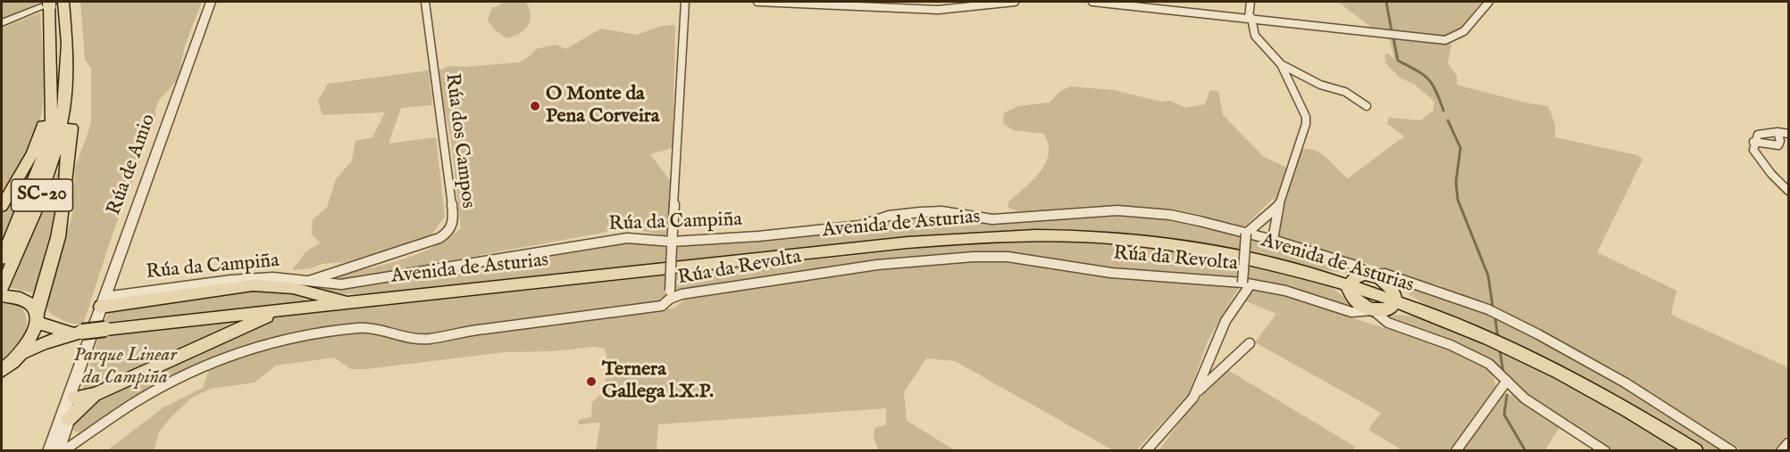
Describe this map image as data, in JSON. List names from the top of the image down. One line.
{"streets":{"main road":["SC-20","Avenida de Asturias"],"street":["Rúa dos Campos","Rúa de Amio","Rúa da Campiña","Rúa da Revolta"]},"crossings":[["Rúa dos Campos","Rúa da Campiña"],["Rúa de Amio","Rúa da Campiña"],["Rúa de Amio","Avenida de Asturias"],["Rúa de Amio","Rúa da Revolta"],["Avenida de Asturias","Rúa da Revolta"]],"parks":["Parque Linear da Campiña"],"places":["O Monte da Pena Corveira","Ternera Gallega l.X.P."]}
